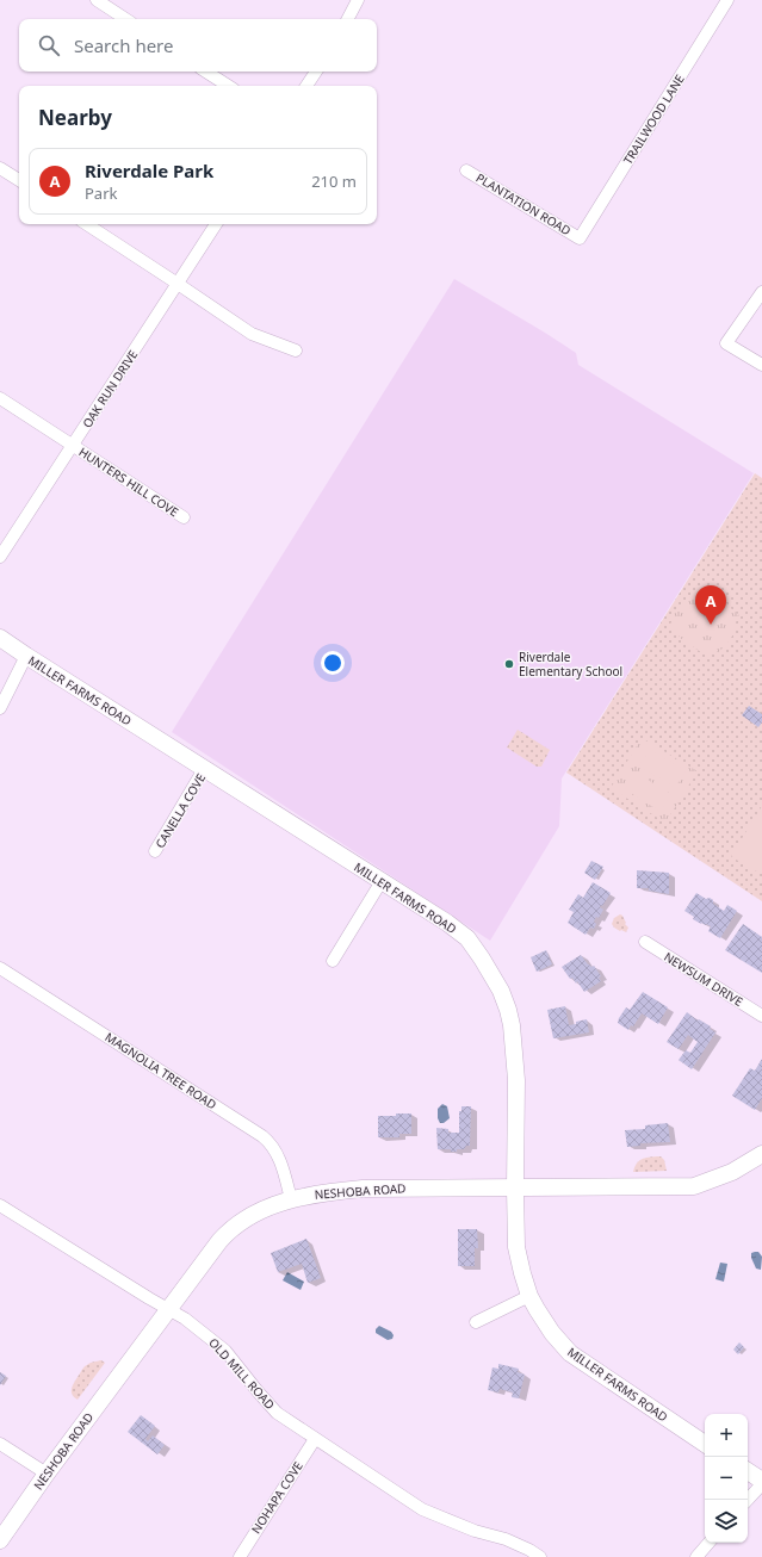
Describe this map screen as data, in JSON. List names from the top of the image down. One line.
{"streets":{"street":["TRAILWOOD LANE","PLANTATION ROAD","OAK RUN DRIVE","HUNTERS HILL COVE","MILLER FARMS ROAD","CANELLA COVE","NEWSUM DRIVE","MAGNOLIA TREE ROAD","NESHOBA ROAD","OLD MILL ROAD","NOHAPA COVE"]},"crossings":[["TRAILWOOD LANE","PLANTATION ROAD"],["OAK RUN DRIVE","HUNTERS HILL COVE"],["MILLER FARMS ROAD","CANELLA COVE"],["MILLER FARMS ROAD","NESHOBA ROAD"],["MAGNOLIA TREE ROAD","NESHOBA ROAD"],["NESHOBA ROAD","OLD MILL ROAD"],["OLD MILL ROAD","NOHAPA COVE"]],"places":["Riverdale Elementary School"],"page":{"search":"Search here","heading":"Nearby","list":[{"mark":"A","name":"Riverdale Park","note":"Park","value":"210 m"}],"pins":"A","map_buttons":["+","−"]}}
